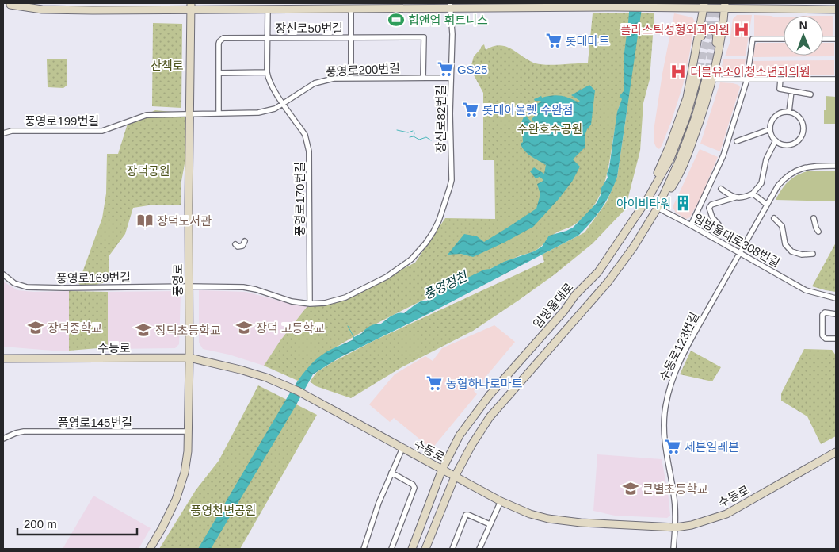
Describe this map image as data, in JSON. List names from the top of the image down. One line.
{"streets":{"main road":["풍영로","임방울대로","수등로"],"street":["장신로50번길","풍영로200번길","장신로82번길","풍영로199번길","풍영로170번길","임방울대로308번길","풍영로169번길","수등로123번길","풍영로145번길"]},"crossings":[["장신로50번길","풍영로200번길"],["장신로50번길","풍영로170번길"],["풍영로200번길","장신로82번길"],["풍영로200번길","풍영로199번길"],["풍영로200번길","풍영로170번길"],["풍영로200번길","풍영로"],["장신로82번길","풍영로170번길"],["풍영로199번길","풍영로"],["임방울대로308번길","수등로123번길"],["풍영로169번길","풍영로"],["풍영로","수등로"],["풍영로","풍영로145번길"],["임방울대로","수등로"],["수등로123번길","수등로"]],"water":["풍영정천"],"parks":["산책로","수완호수공원","장덕공원","풍영천변공원"],"places":{"sports":["힙앤업 휘트니스"],"hospital":["플라스틱성형외과의원","더블유소아청소년과의원"],"supermarket":["롯데마트","GS25","롯데아울렛 수완점","농협하나로마트","세븐일레븐"],"building":["아이비타워"],"library":["장덕도서관"],"school or university":["장덕중학교","장덕 고등학교","장덕초등학교","큰별초등학교"]},"scale_bar":"200 m","north":"top"}
